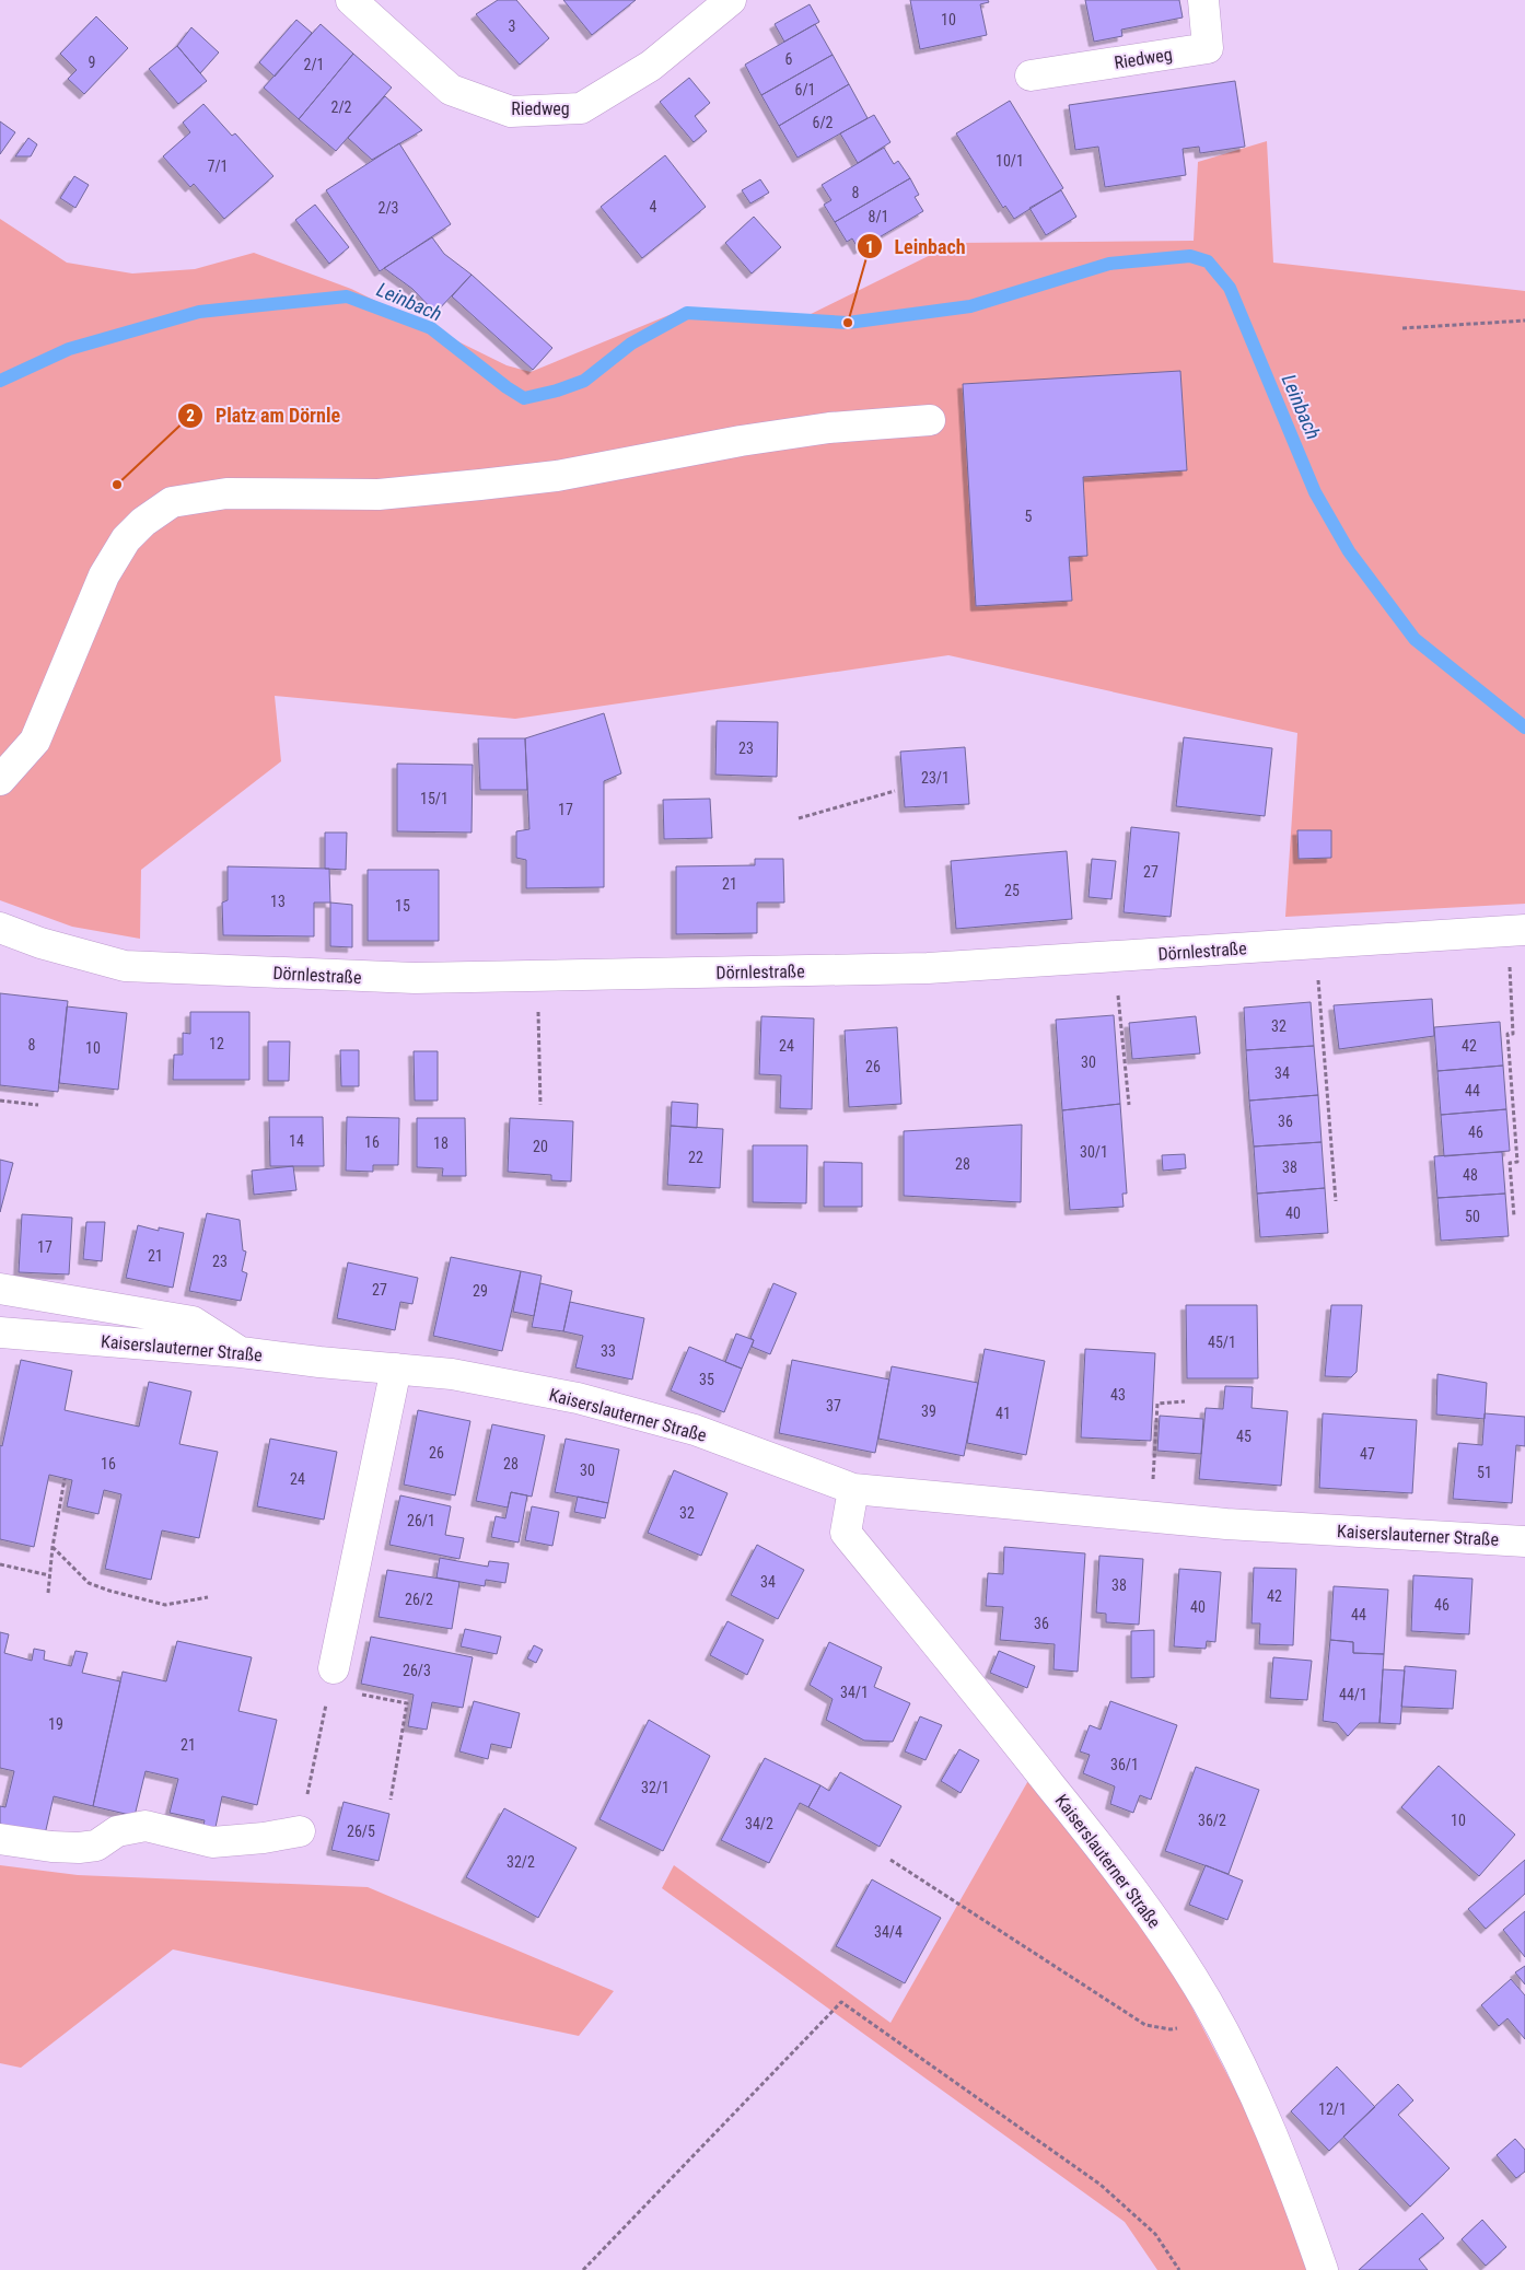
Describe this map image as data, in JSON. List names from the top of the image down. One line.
{"streets":{"street":["Riedweg","Dörnlestraße","Kaiserslauterner Straße"]},"water":["Leinbach"],"places":["Leinbach","Platz am Dörnle"],"house_numbers":["10","3","6","9","2/1","6/1","2/2","6/2","10/1","7/1","8","4","2/3","8/1","5","23","23/1","15/1","17","27","21","25","13","15","32","12","8","24","42","10","30","26","34","44","36","46","14","16","18","20","30/1","22","28","38","48","40","50","17","21","23","27","29","45/1","33","35","43","37","39","41","45","26","47","16","28","30","51","24","32","26/1","34","38","42","26/2","46","40","44","36","26/3","34/1","44/1","19","21","36/1","32/1","36/2","10","34/2","26/5","32/2","34/4","12/1"]}
